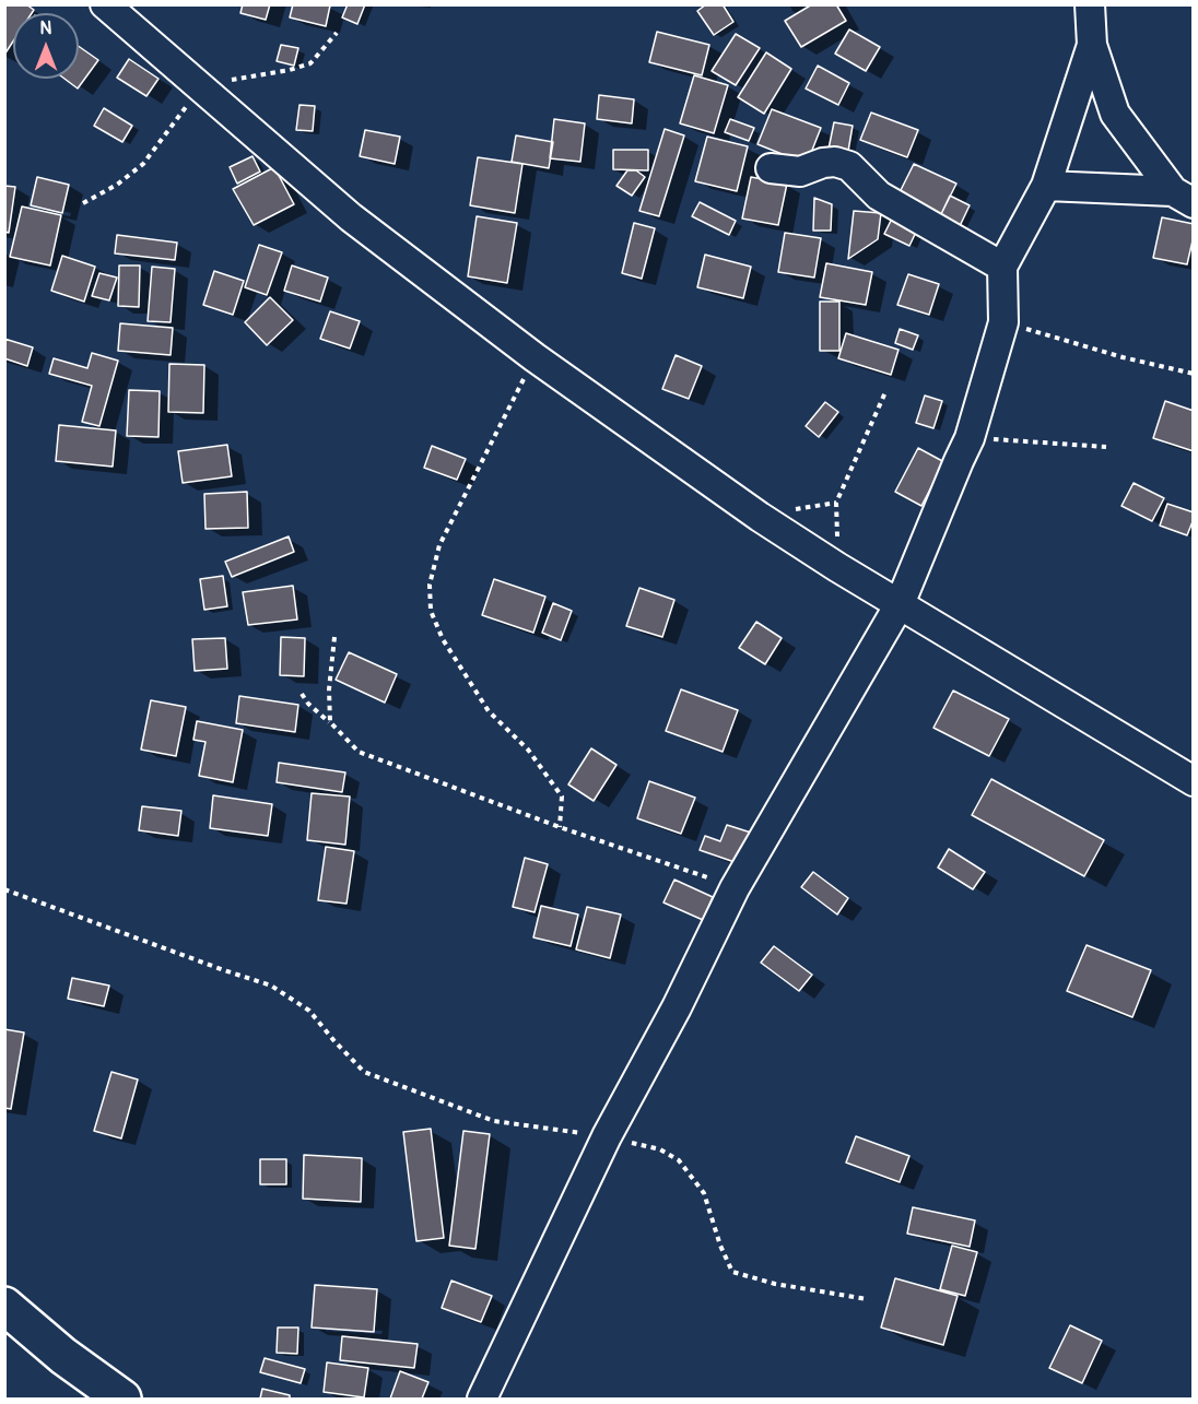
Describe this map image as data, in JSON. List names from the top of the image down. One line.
{"north":"top"}
